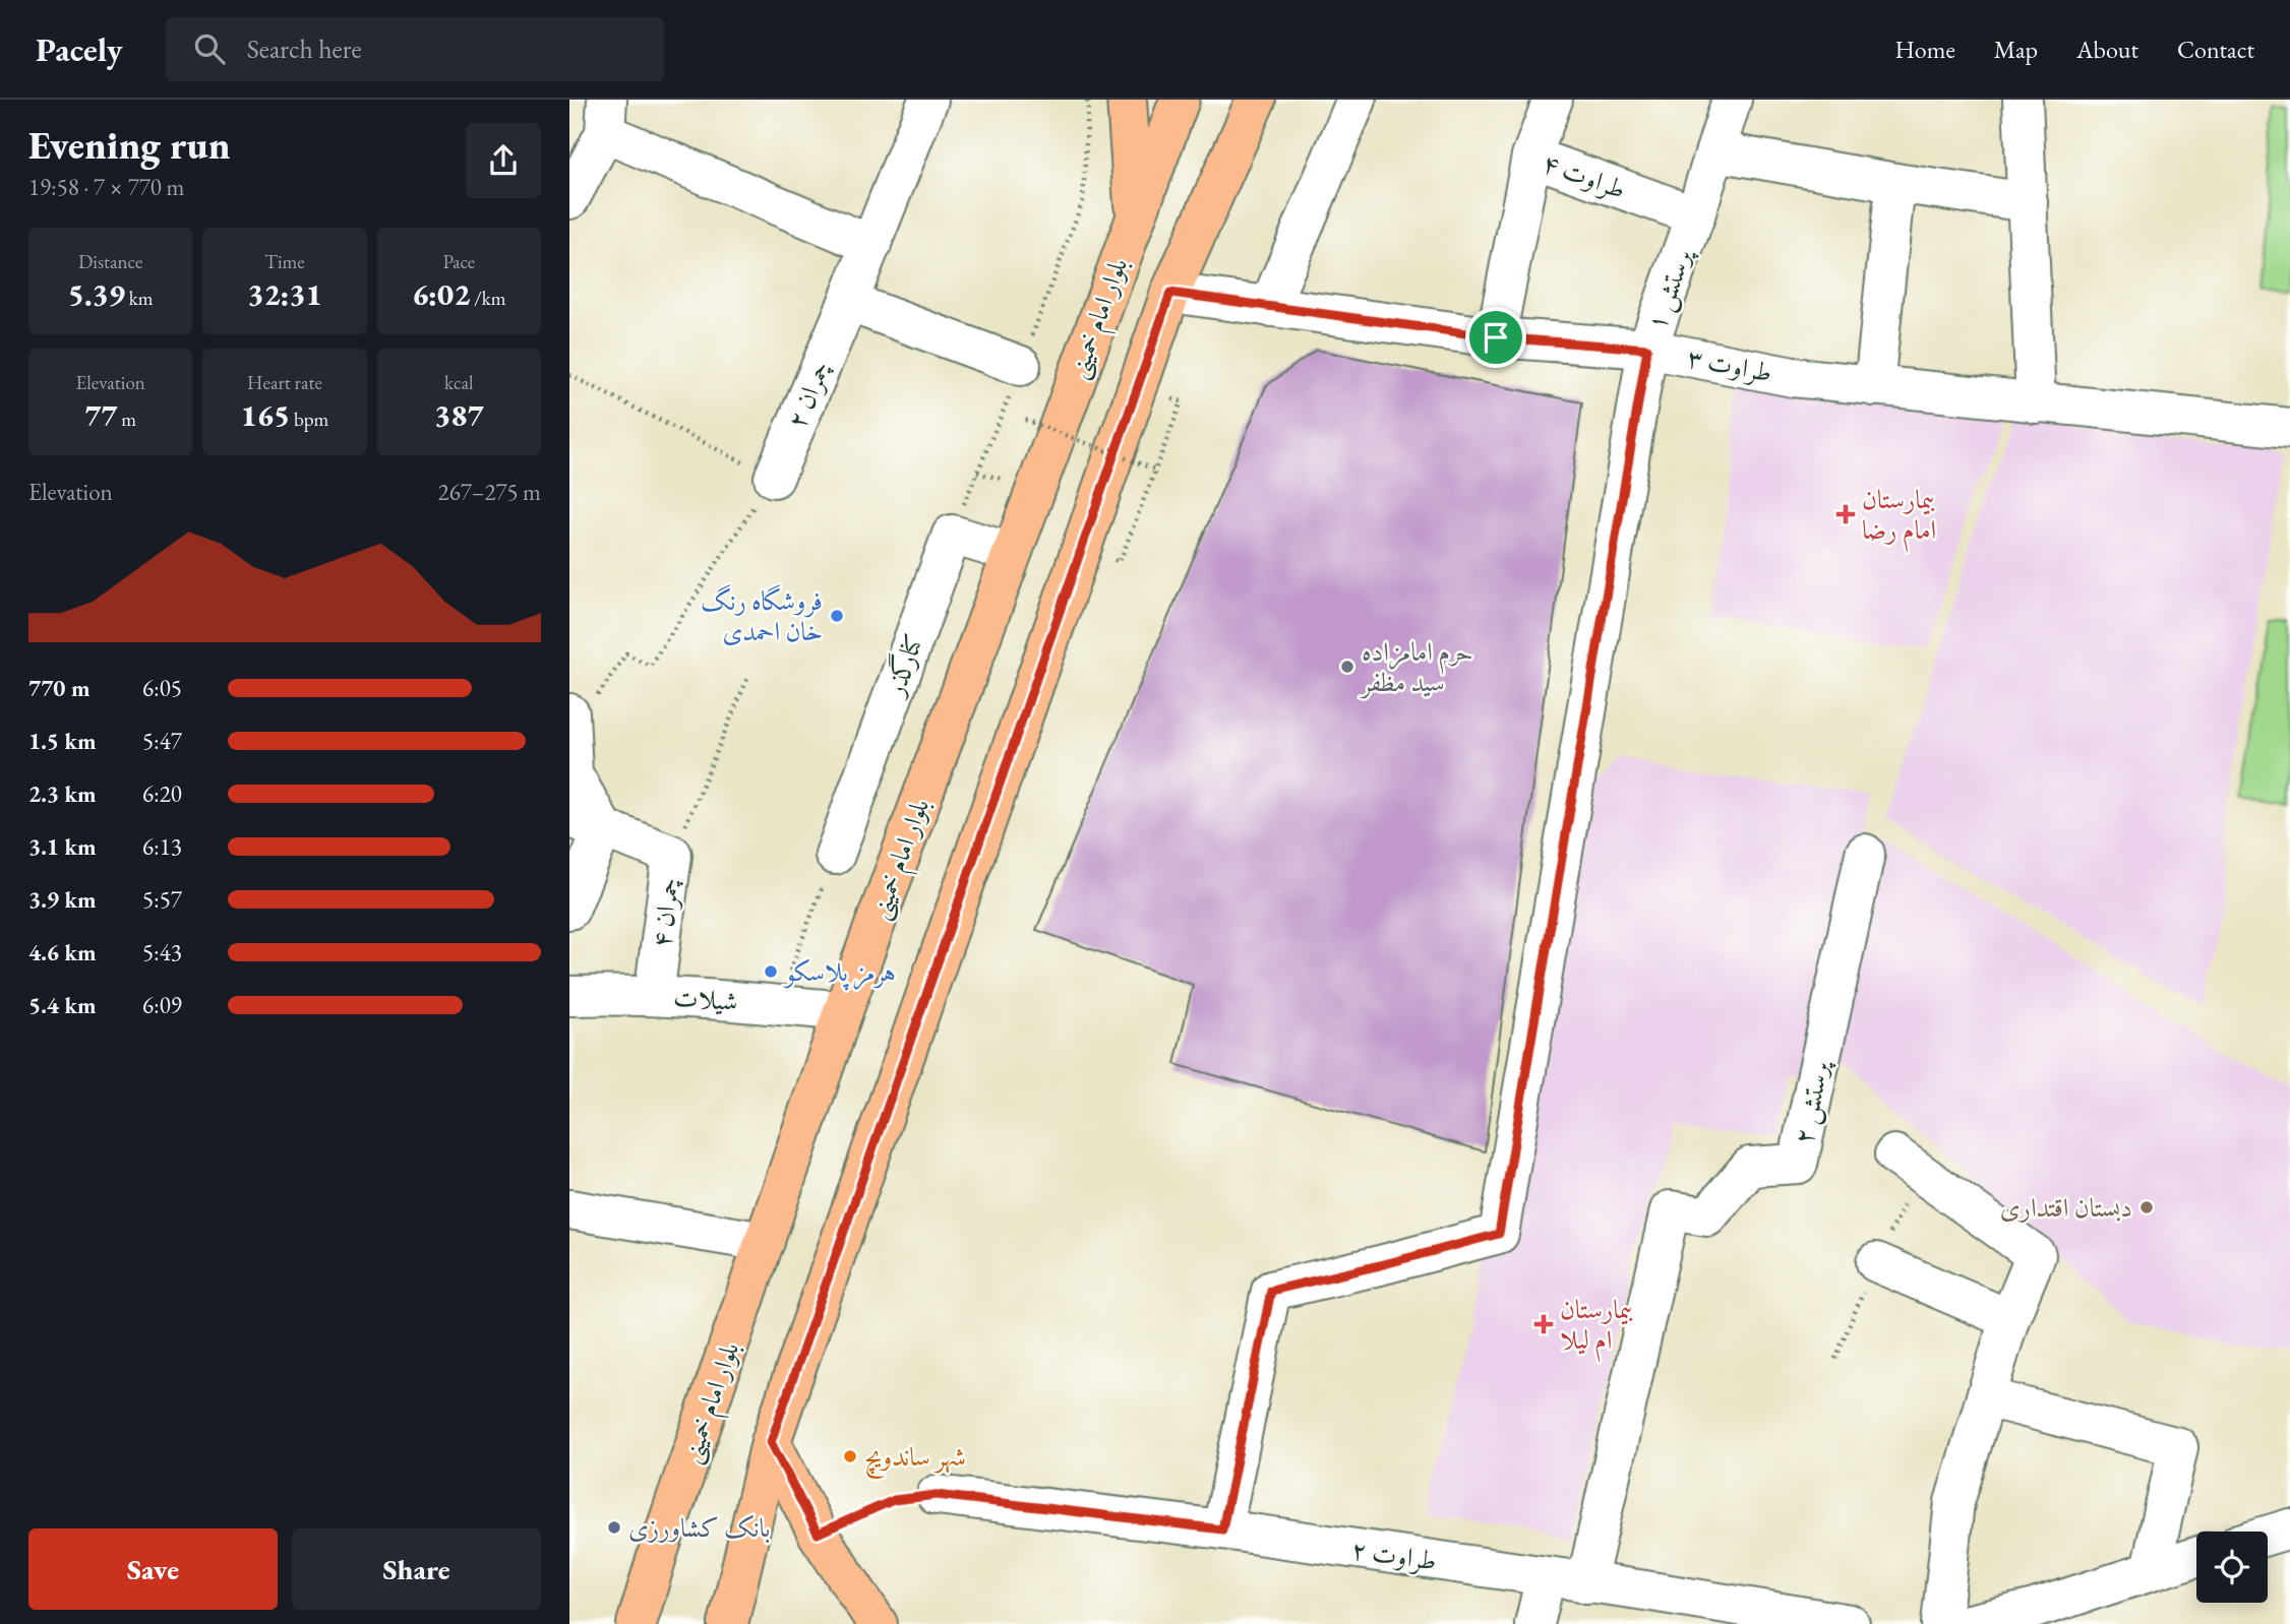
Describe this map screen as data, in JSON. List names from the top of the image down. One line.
{"streets":{"main road":["بلوار امام خمینی"],"street":["طراوت ۴","پرستش ۱","طراوت ۳","چمران ۲","کنارگذر","چمران ۴","شیلات","پرستش ۲","طراوت ۲"]},"crossings":[["طراوت ۴","پرستش ۱"],["پرستش ۱","طراوت ۳"],["پرستش ۱","طراوت ۲"],["بلوار امام خمینی","شیلات"],["چمران ۴","شیلات"],["پرستش ۲","طراوت ۲"]],"places":{"health":["بیمارستان امام رضا","بیمارستان ام لیلا"],"other":["فروشگاه رنگ خان احمدی","حرم امامزاده سید مظفر","هرمز پلاسکو","دبستان اقتداری","شهر ساندویچ","بانک کشاورزی"]},"page":{"header":"Pacely","search":"Search here","nav":["Home","Map","About","Contact"],"heading":["Evening run","19:58 · 7 × 770 m"],"stats":[["Distance","5.39 km"],["Time","32:31"],["Pace","6:02 /km"],["Elevation","77 m"],["Heart rate","165 bpm"],["kcal","387"]],"chart":["Elevation","267–275 m"],"list":[{"name":"770 m","note":"6:05"},{"name":"1.5 km","note":"5:47"},{"name":"2.3 km","note":"6:20"},{"name":"3.1 km","note":"6:13"},{"name":"3.9 km","note":"5:57"},{"name":"4.6 km","note":"5:43"},{"name":"5.4 km","note":"6:09"}],"buttons":["Save","Share"]}}
